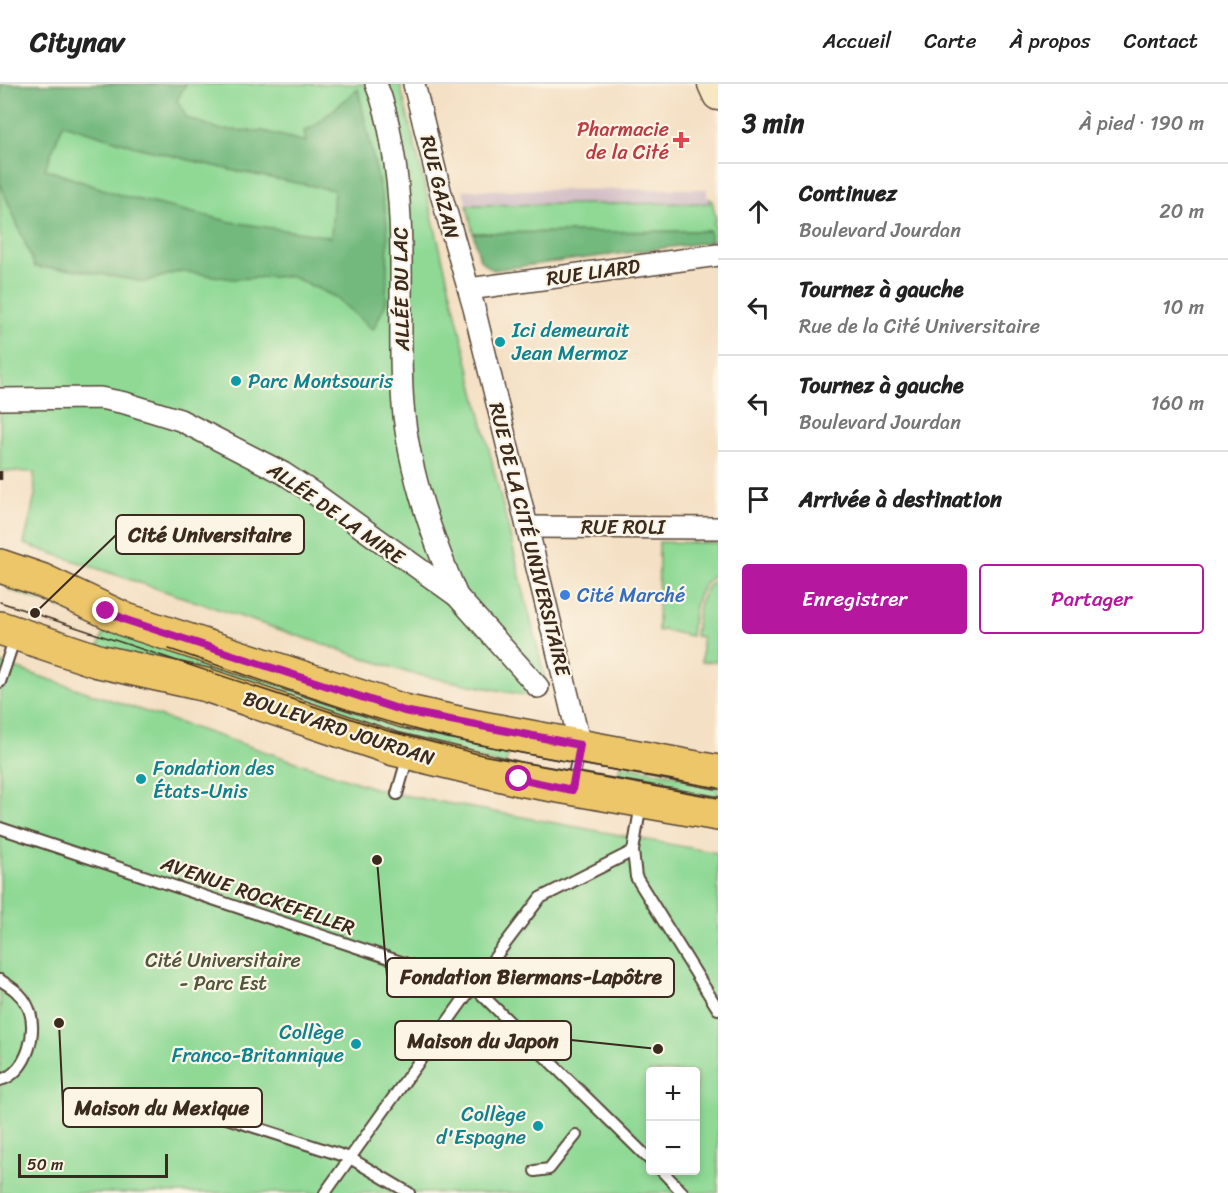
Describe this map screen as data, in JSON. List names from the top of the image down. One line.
{"streets":{"main road":["BOULEVARD JOURDAN"],"street":["RUE GAZAN","RUE LIARD","ALLÉE DU LAC","ALLÉE DE LA MIRE","RUE ROLI","RUE DE LA CITÉ UNIVERSITAIRE"],"lane":["AVENUE ROCKEFELLER"]},"crossings":[["RUE GAZAN","RUE LIARD"],["RUE GAZAN","RUE DE LA CITÉ UNIVERSITAIRE"],["RUE LIARD","RUE DE LA CITÉ UNIVERSITAIRE"],["ALLÉE DU LAC","ALLÉE DE LA MIRE"],["RUE ROLI","RUE DE LA CITÉ UNIVERSITAIRE"],["RUE DE LA CITÉ UNIVERSITAIRE","BOULEVARD JOURDAN"]],"parks":["Cité Universitaire - Parc Est"],"places":{"health":["Pharmacie de la Cité"],"other":["Ici demeurait Jean Mermoz","Parc Montsouris","Cité Marché","Cité Universitaire","Fondation des États-Unis","Fondation Biermans-Lapôtre","Maison du Mexique","Collège Franco-Britannique","Maison du Japon","Collège d'Espagne"]},"scale_bar":"50 m","page":{"header":"Citynav","nav":["Accueil","Carte","À propos","Contact"],"heading":["3 min","À pied · 190 m"],"list":[["Continuez","Boulevard Jourdan","20 m"],["Tournez à gauche","Rue de la Cité Universitaire","10 m"],["Tournez à gauche","Boulevard Jourdan","160 m"],"Arrivée à destination"],"buttons":["Enregistrer","Partager"],"map_buttons":["+","−"],"scale":"50 m"}}
